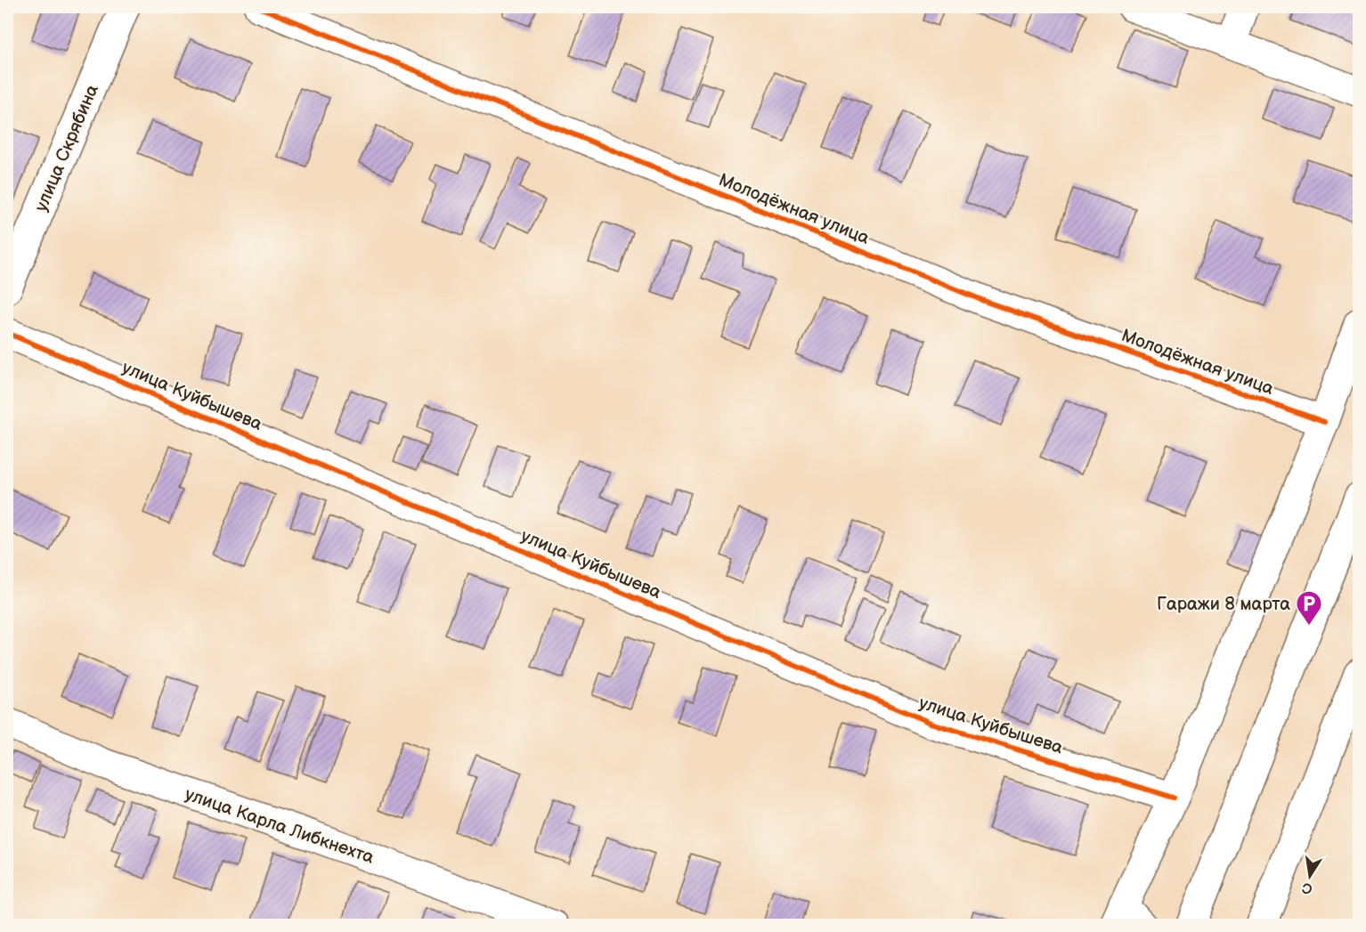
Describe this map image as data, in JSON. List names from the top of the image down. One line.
{"streets":{"street":["улица Скрябина","Молодёжная улица","улица Куйбышева","улица Карла Либкнехта"]},"places":{"parking":["Гаражи 8 марта"]},"north":"bottom"}
